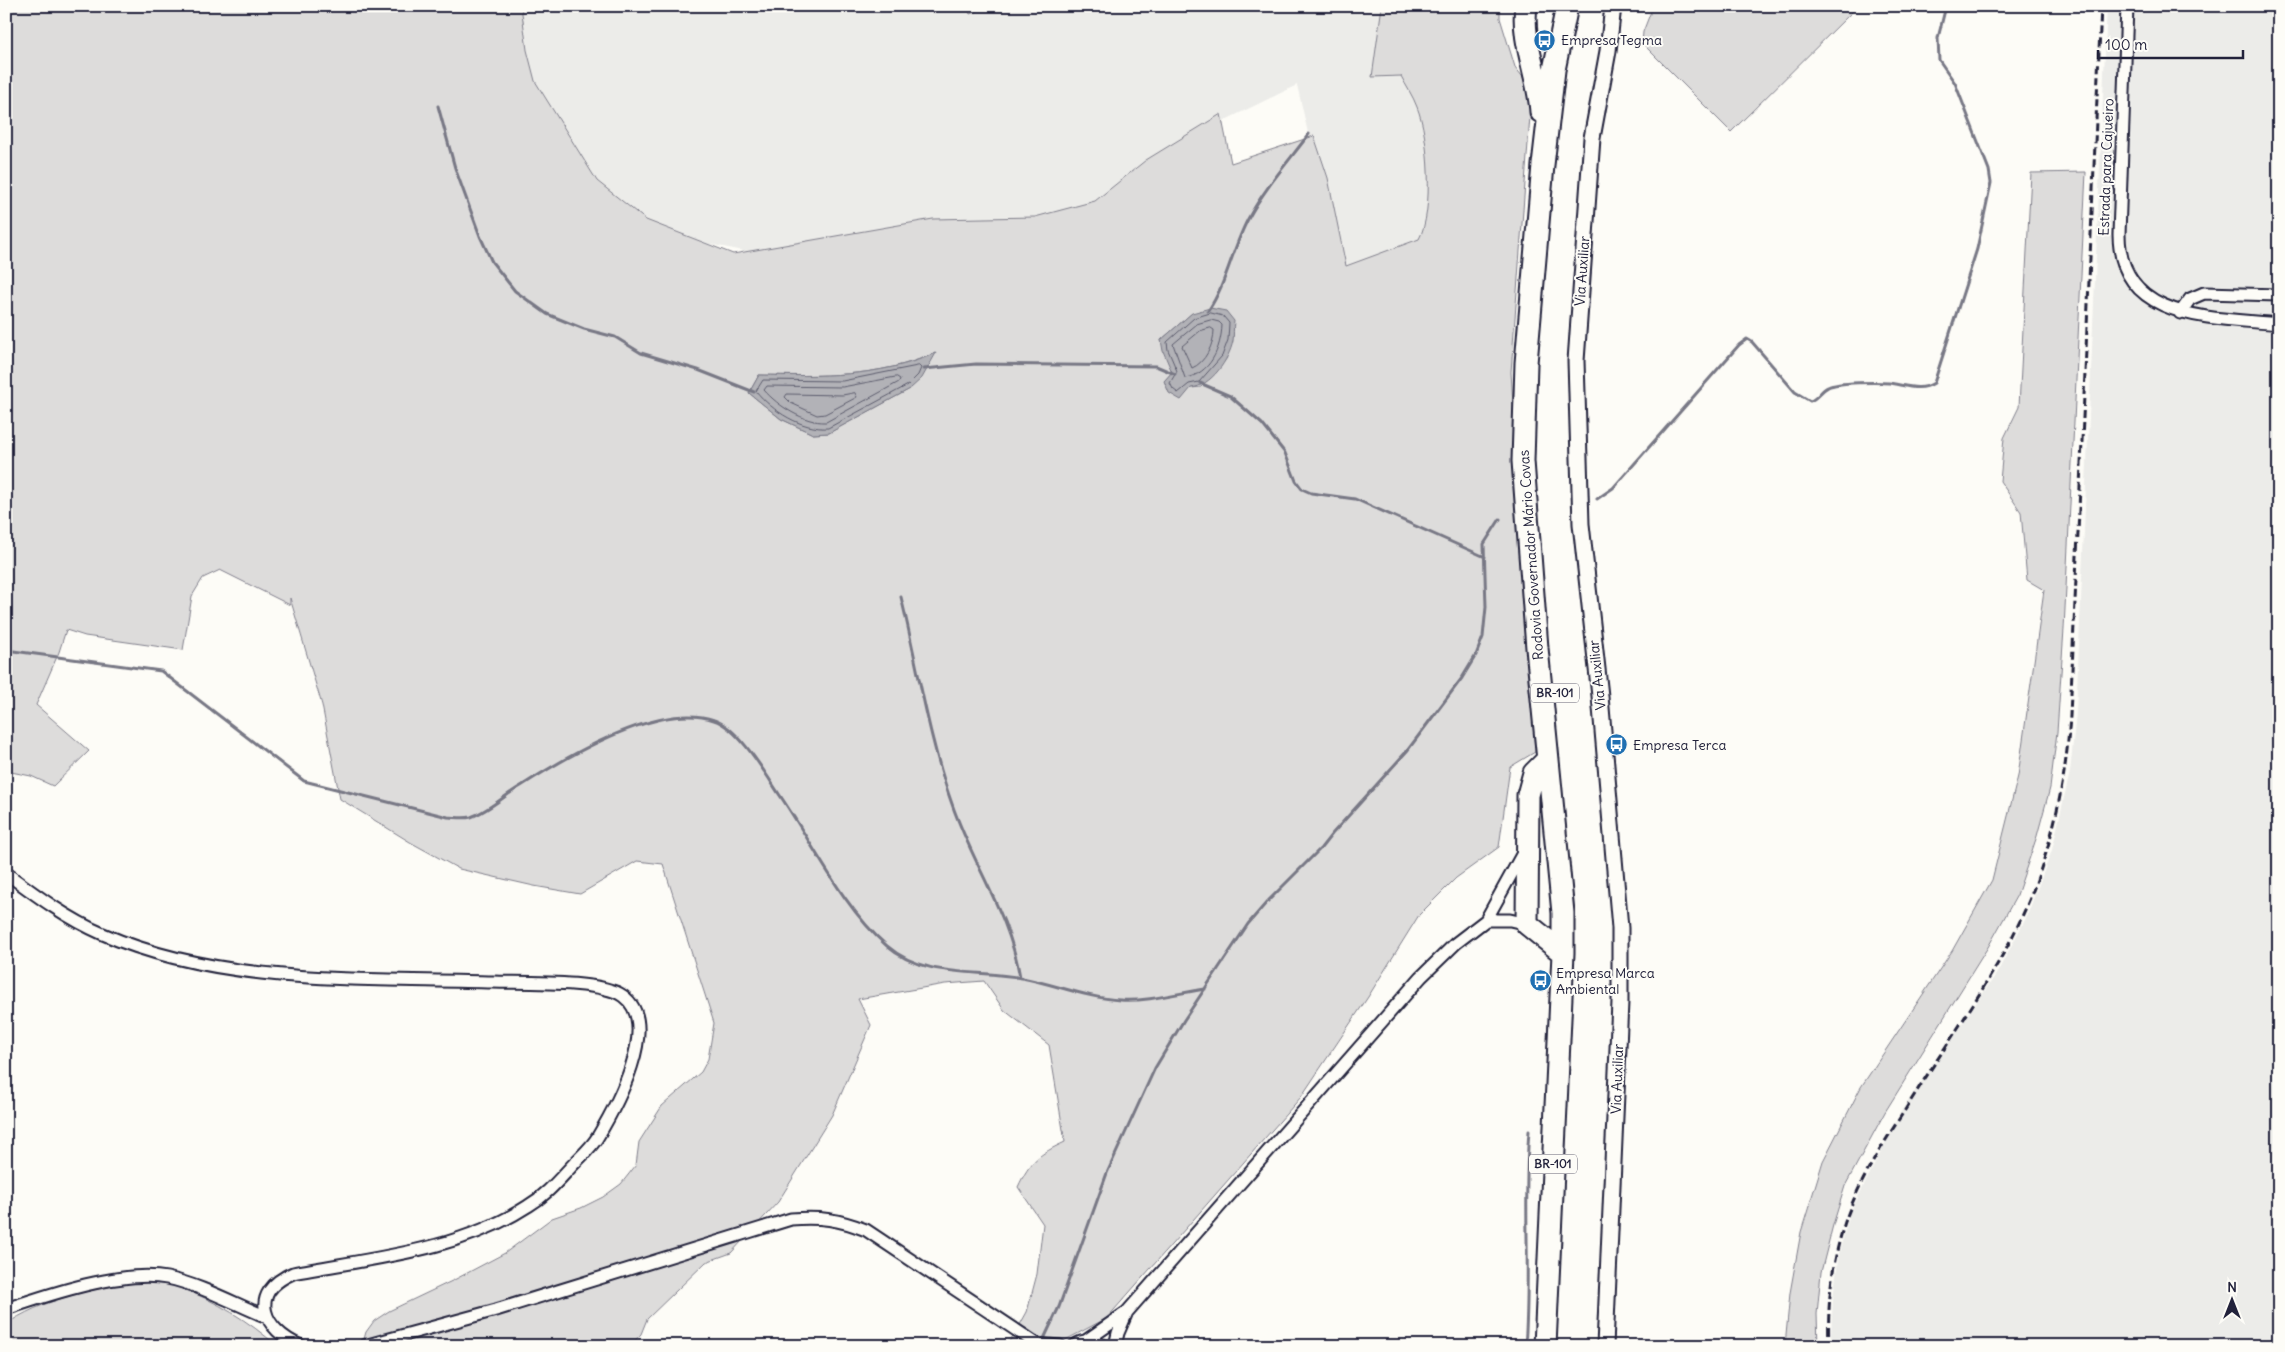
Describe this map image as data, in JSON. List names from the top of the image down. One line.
{"streets":{"highway":["Rodovia Governador Mário Covas","BR-101"],"street":["Estrada para Cajueiro","Via Auxiliar"]},"places":{"bus stop":["Empresa Tegma","Empresa Terca","Empresa Marca Ambiental"]},"scale_bar":"100 m","north":"top"}
